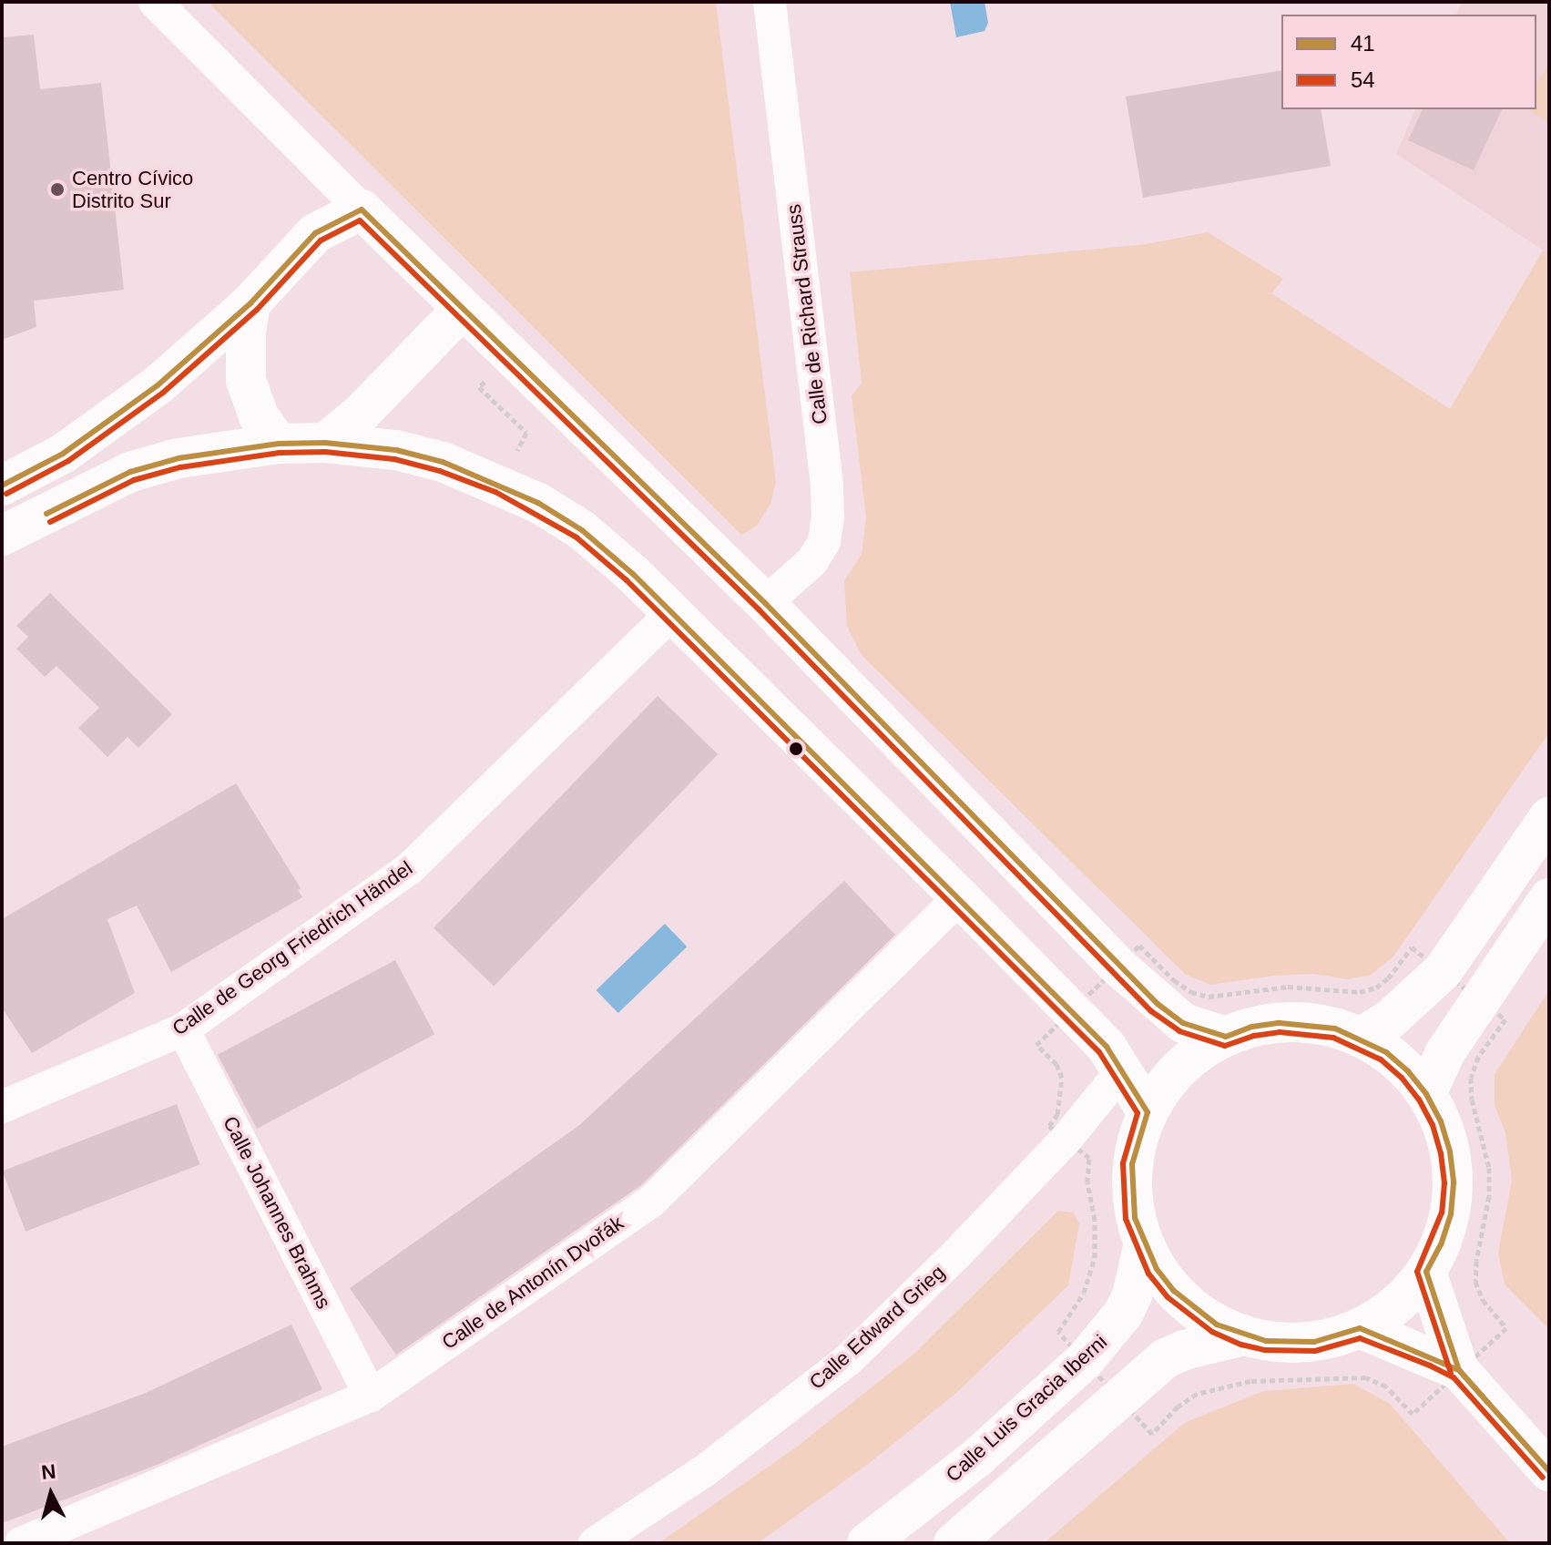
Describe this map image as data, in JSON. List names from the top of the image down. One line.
{"streets":{"street":["Calle de Richard Strauss","Calle de Georg Friedrich Händel","Calle Johannes Brahms","Calle de Antonín Dvořák","Calle Edward Grieg","Calle Luis Gracia Iberni"]},"crossings":[["Calle de Georg Friedrich Händel","Calle Johannes Brahms"],["Calle Johannes Brahms","Calle de Antonín Dvořák"]],"places":["Centro Cívico Distrito Sur"],"lines":["transit line 41","transit line 54"],"legend":["41","54"],"north":"top"}
